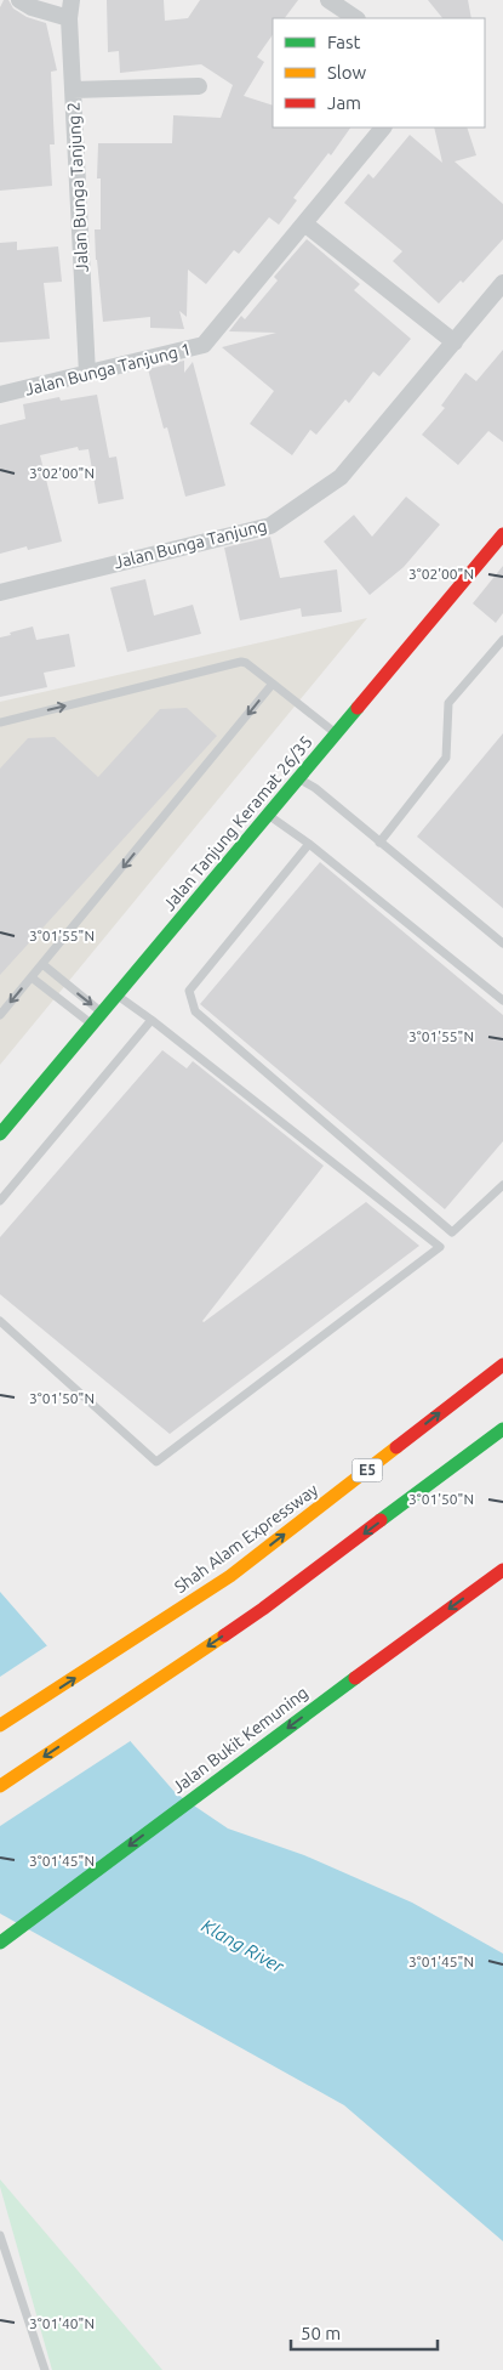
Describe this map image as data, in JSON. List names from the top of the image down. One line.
{"streets":{"main road":["Jalan Tanjung Keramat 26/35","E5","Shah Alam Expressway","Jalan Bukit Kemuning"],"street":["Jalan Bunga Tanjung 2","Jalan Bunga Tanjung 1","Jalan Bunga Tanjung"]},"crossings":[["Jalan Bunga Tanjung 2","Jalan Bunga Tanjung 1"]],"water":["Klang River"],"legend":["Fast","Slow","Jam"],"scale_bar":"50 m","coordinates":["3°02'00\"N","3°01'55\"N","3°01'50\"N","3°01'45\"N","3°01'40\"N"]}
